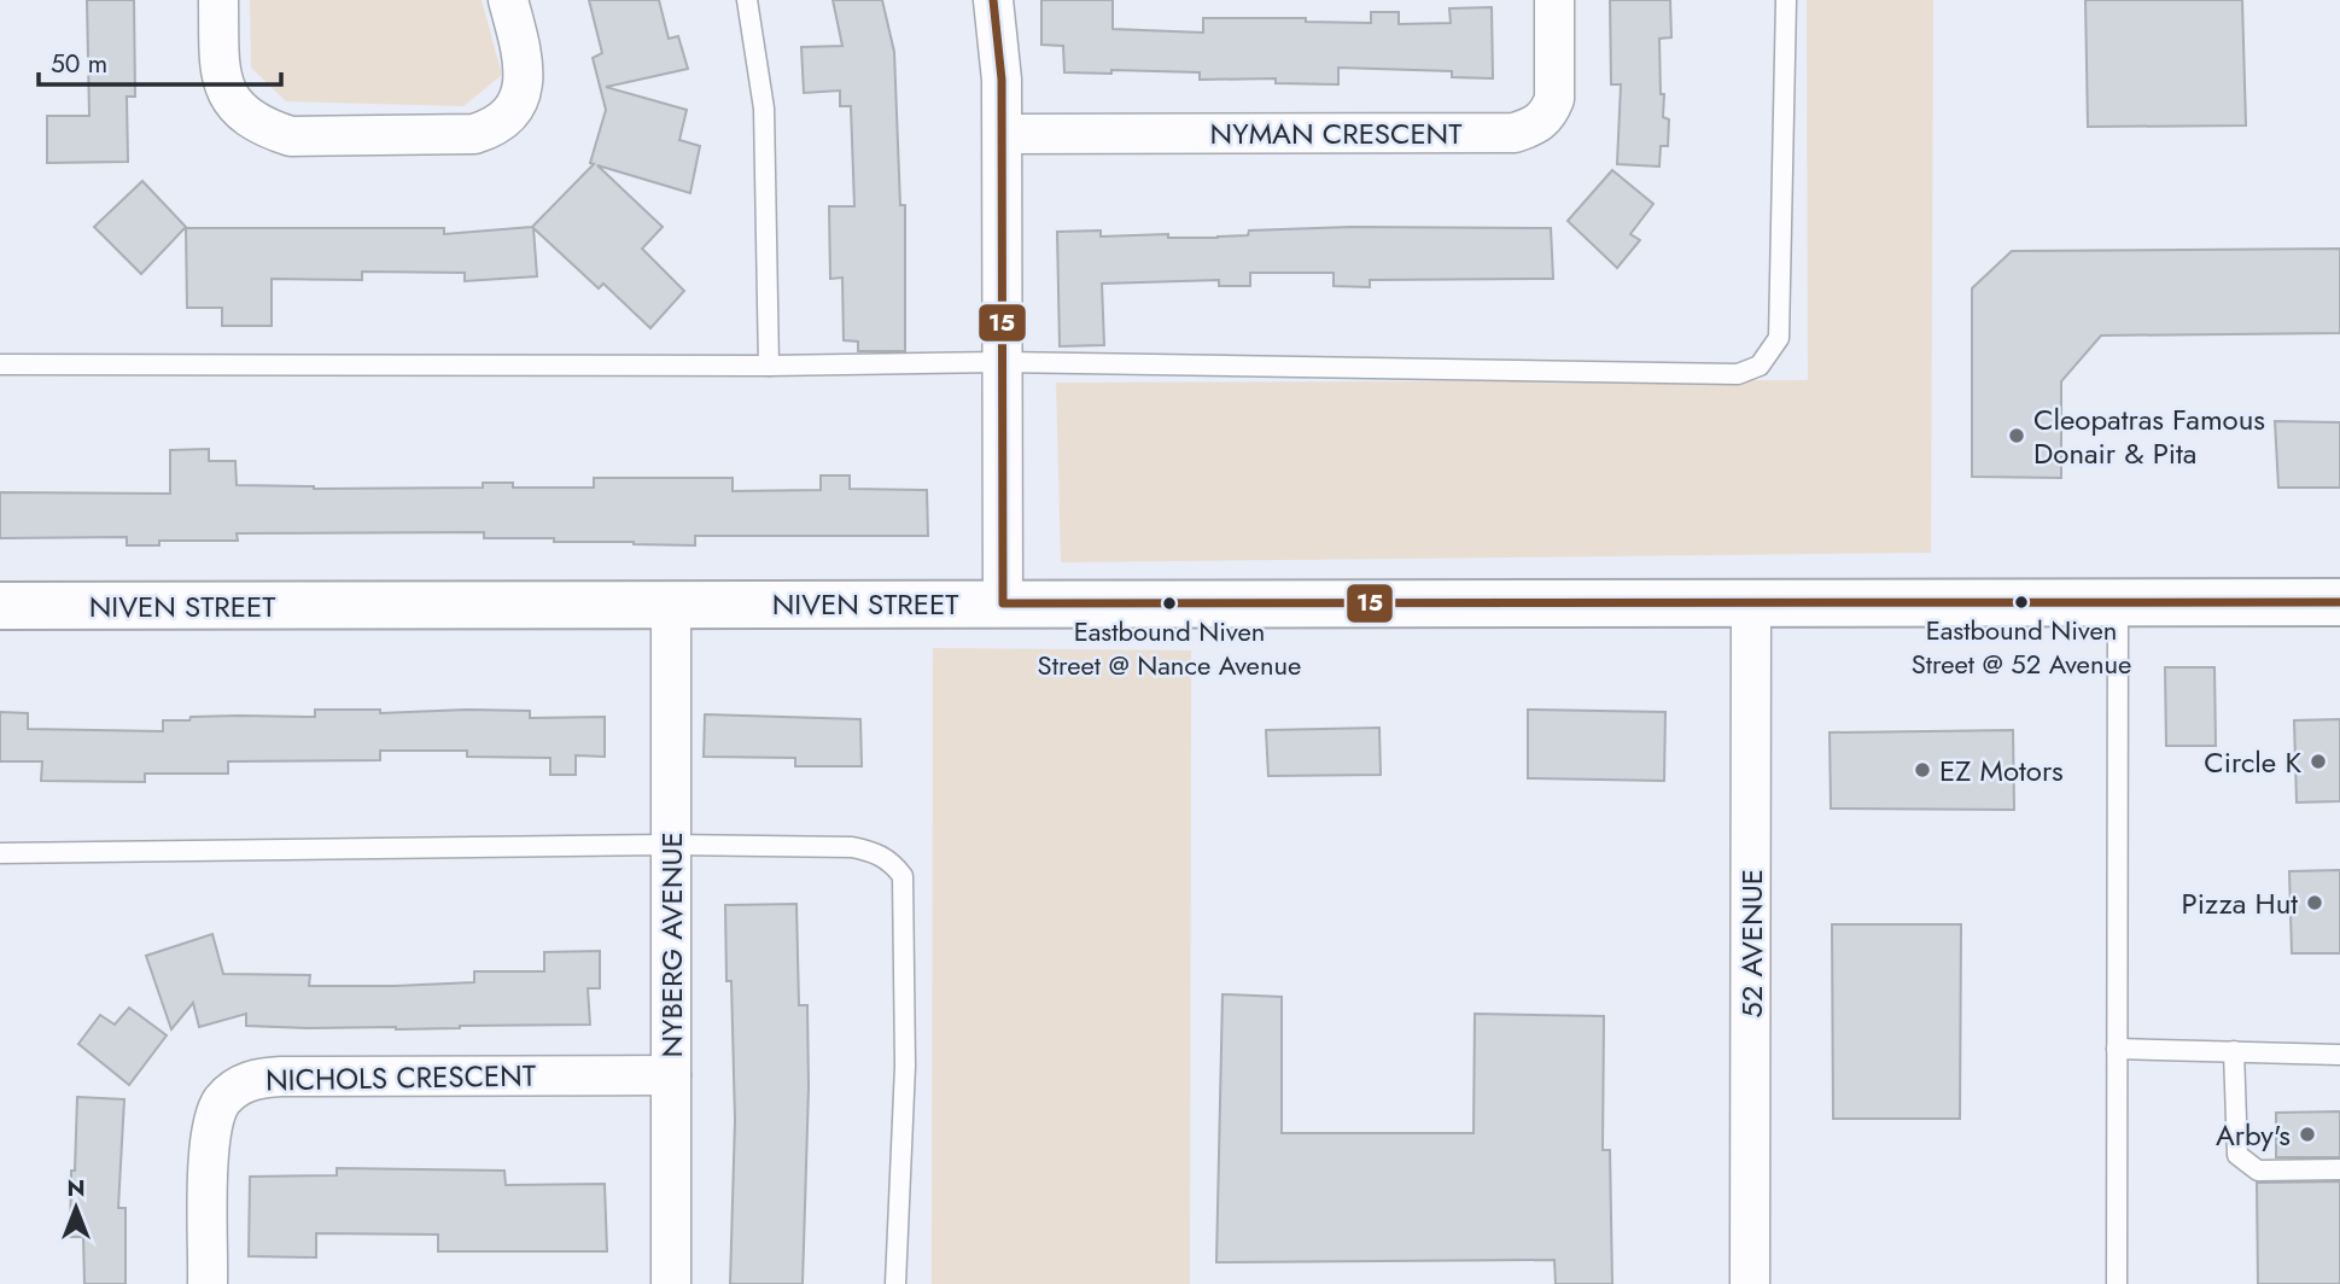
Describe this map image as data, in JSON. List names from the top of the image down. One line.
{"streets":{"street":["NYMAN CRESCENT","NIVEN STREET","52 AVENUE","NYBERG AVENUE","NICHOLS CRESCENT"]},"crossings":[["NIVEN STREET","52 AVENUE"],["NIVEN STREET","NYBERG AVENUE"],["NYBERG AVENUE","NICHOLS CRESCENT"]],"places":["Cleopatras Famous Donair & Pita","Eastbound Niven Street @ 52 Avenue","Eastbound Niven Street @ Nance Avenue","Circle K","EZ Motors","Pizza Hut","Arby's"],"lines":["transit line 15"],"scale_bar":"50 m","north":"top"}
